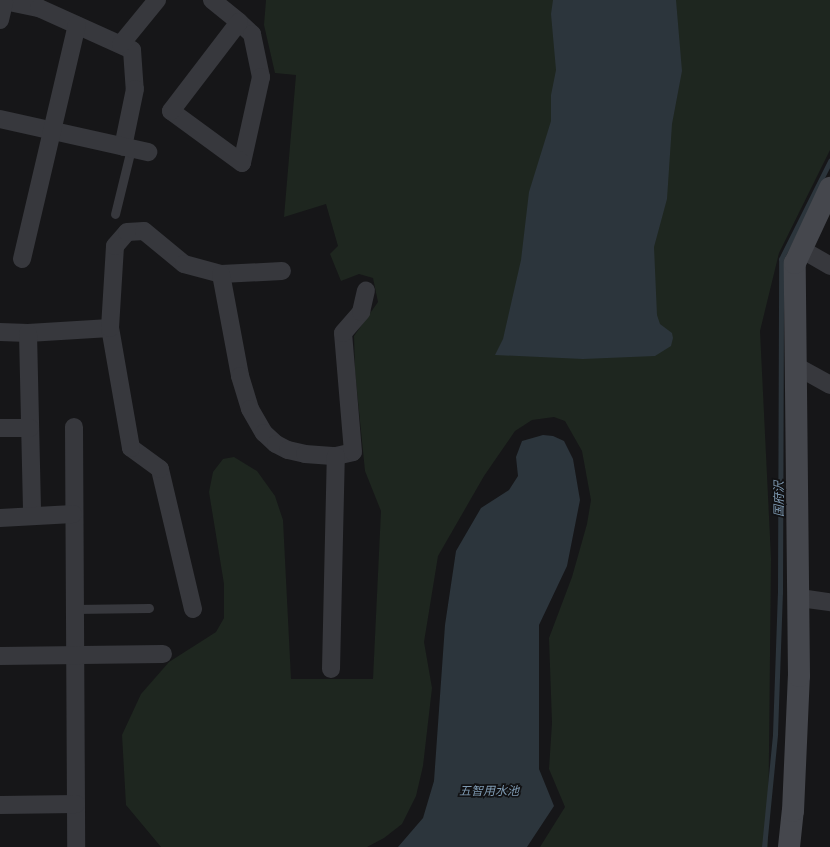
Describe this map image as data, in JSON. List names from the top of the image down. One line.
{"water":["国府沢","五智用水池"]}
